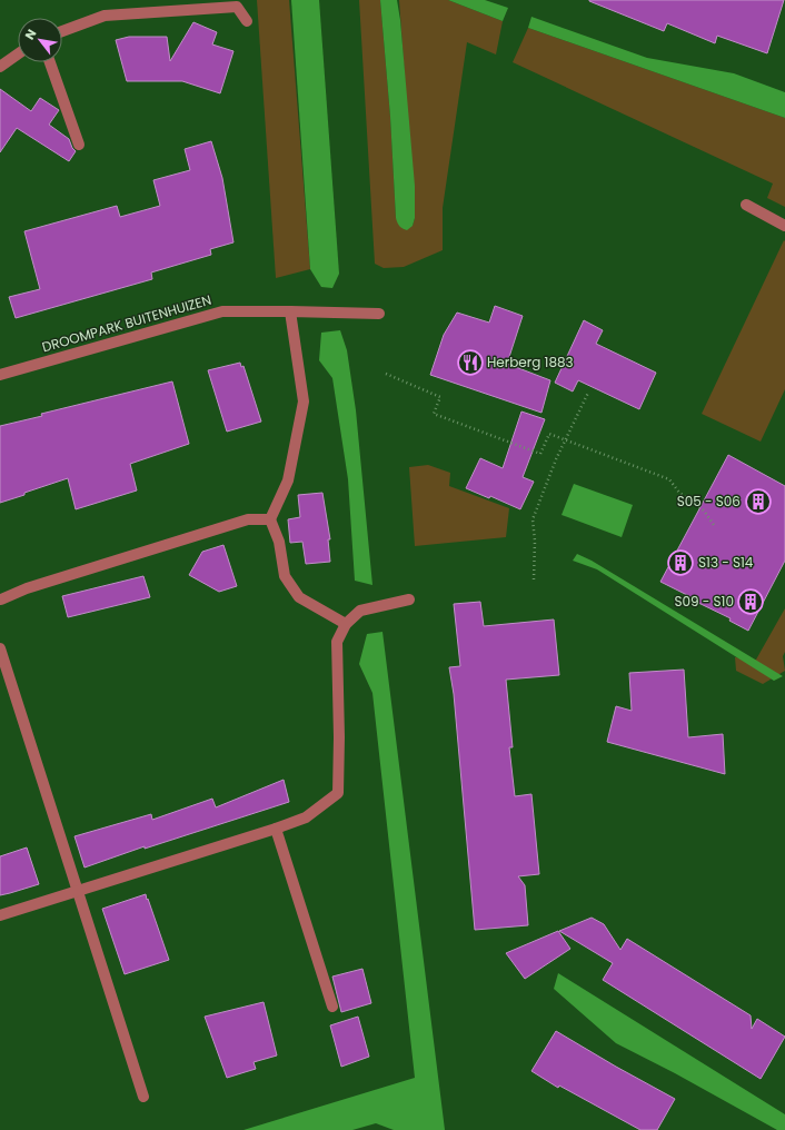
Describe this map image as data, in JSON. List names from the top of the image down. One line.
{"streets":{"lane":["DROOMPARK BUITENHUIZEN"]},"places":{"restaurant":["Herberg 1883"],"building":["S05 - S06","S13 - S14","S09 - S10"]},"north":"top left"}
